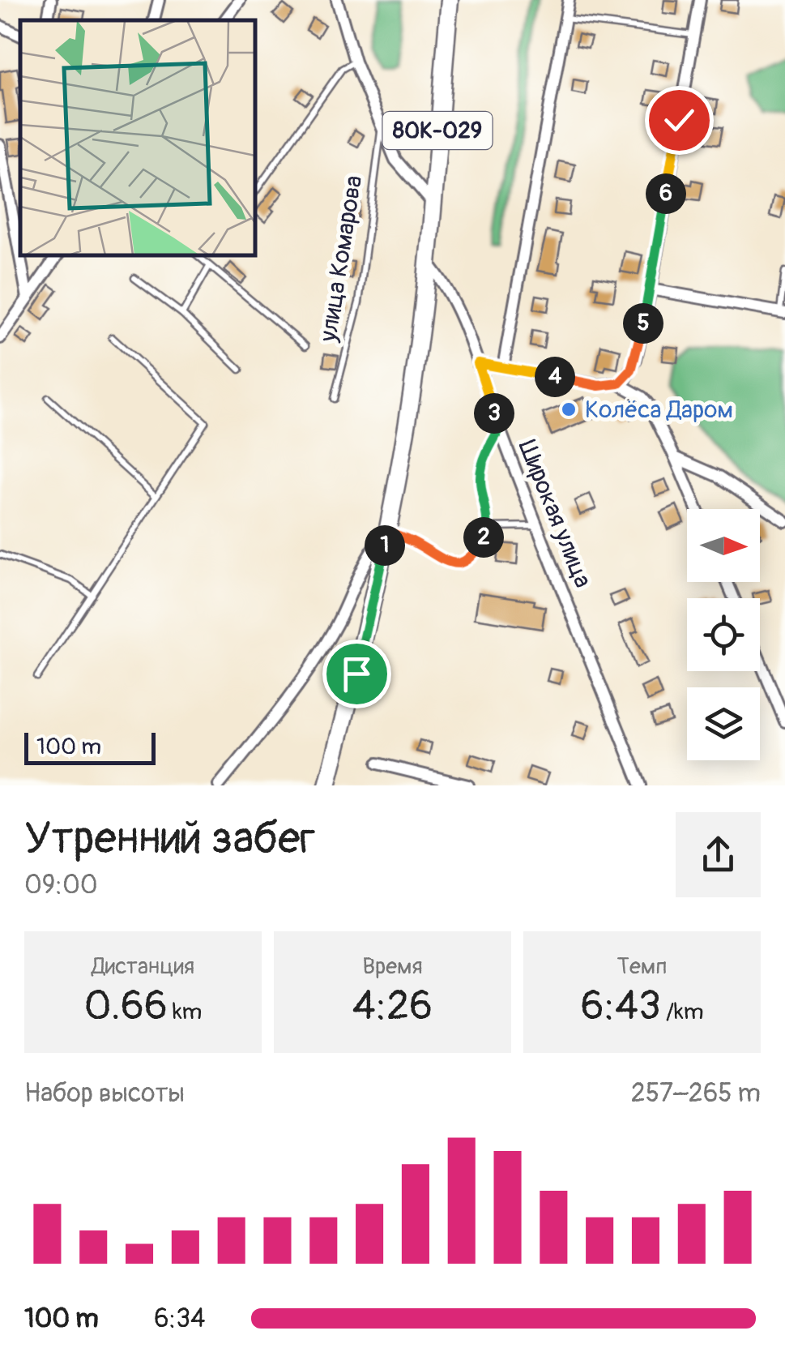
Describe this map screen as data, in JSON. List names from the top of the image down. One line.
{"streets":{"main road":["80К-029"],"street":["Широкая улица"],"lane":["улица Комарова"]},"crossings":[["80К-029","Широкая улица"]],"places":["Колёса Даром"],"scale_bar":"100 m","north":"right","page":{"pins":["6","5","4","3","2","1"],"scale":"100 m","heading":["Утренний забег","09:00"],"stats":[["Дистанция","0.66 km"],["Время","4:26"],["Темп","6:43 /km"]],"chart":["Набор высоты","257–265 m"],"list":[{"name":"100 m","note":"6:34"}]}}
